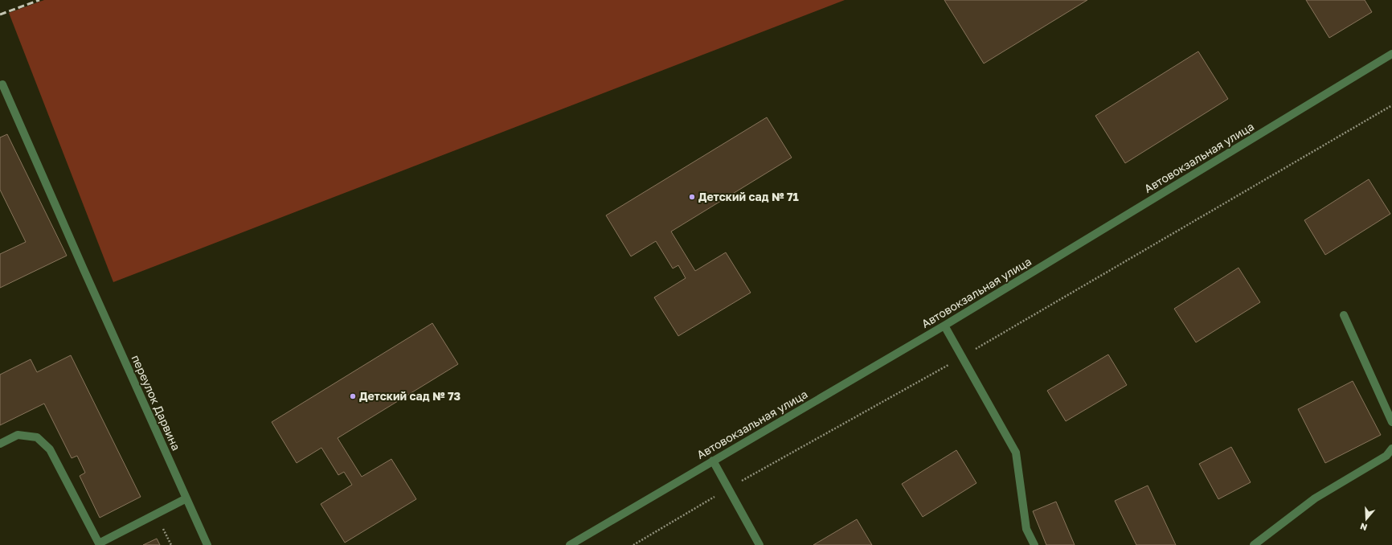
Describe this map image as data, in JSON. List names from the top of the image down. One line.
{"streets":{"street":["Автовокзальная улица","переулок Дарвина"]},"places":["Детский сад № 71","Детский сад № 73"],"north":"bottom"}
